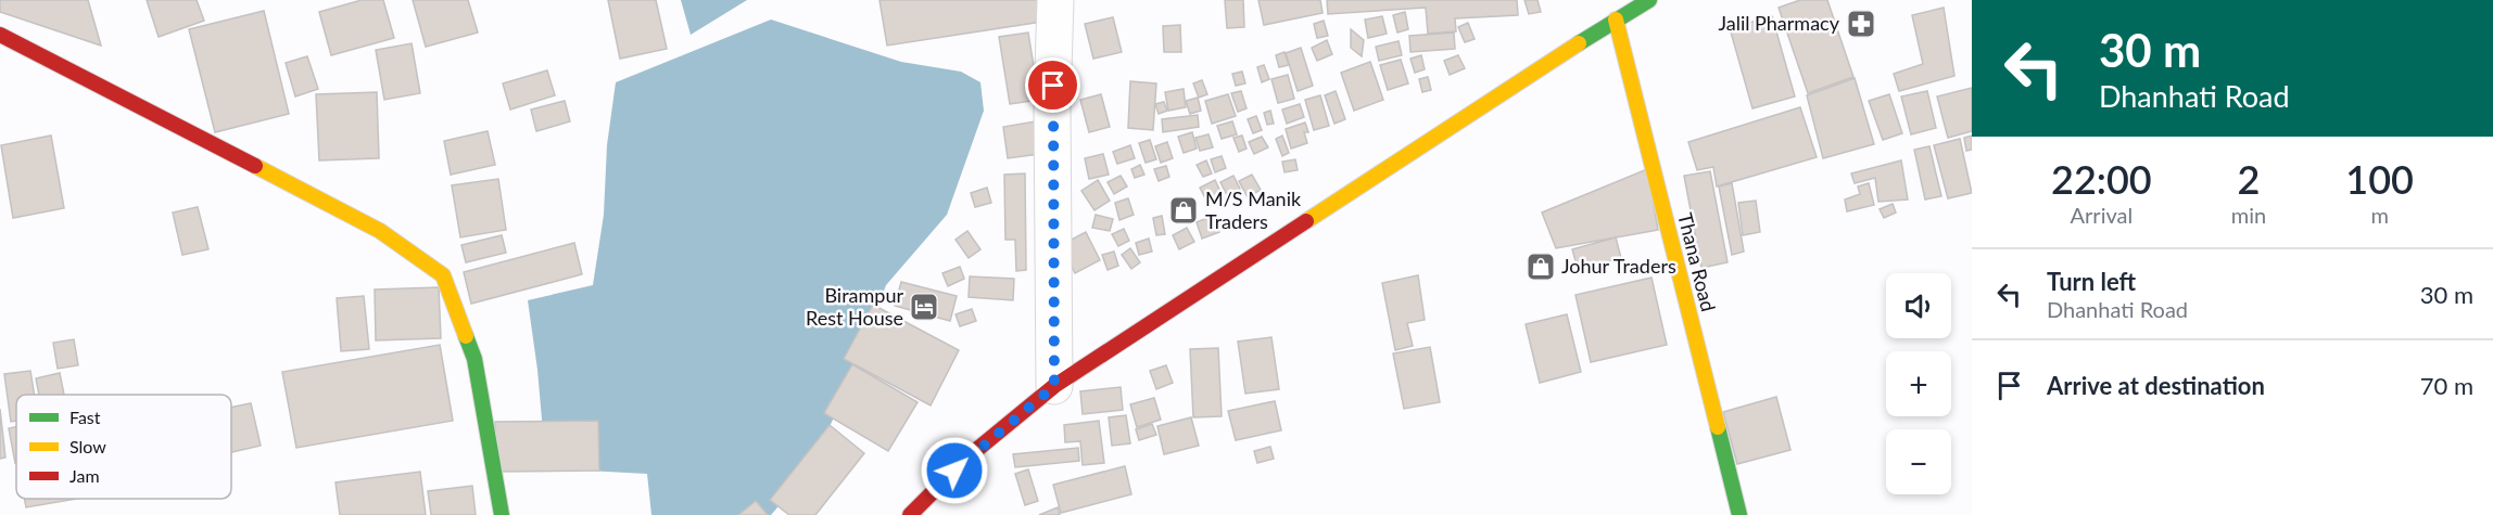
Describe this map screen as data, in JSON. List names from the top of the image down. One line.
{"streets":{"street":["Thana Road"]},"places":{"pharmacy":["Jalil Pharmacy"],"shop":["M/S Manik Traders","Johur Traders"],"hotel":["Birampur Rest House"]},"legend":["Fast","Slow","Jam"],"page":{"turn":["30 m","Dhanhati Road"],"eta":["22:00","Arrival","2","min","100","m"],"list":[{"name":"Turn left","note":"Dhanhati Road","value":"30 m"},{"name":"Arrive at destination","value":"70 m"}],"map_buttons":["+","−"]}}
